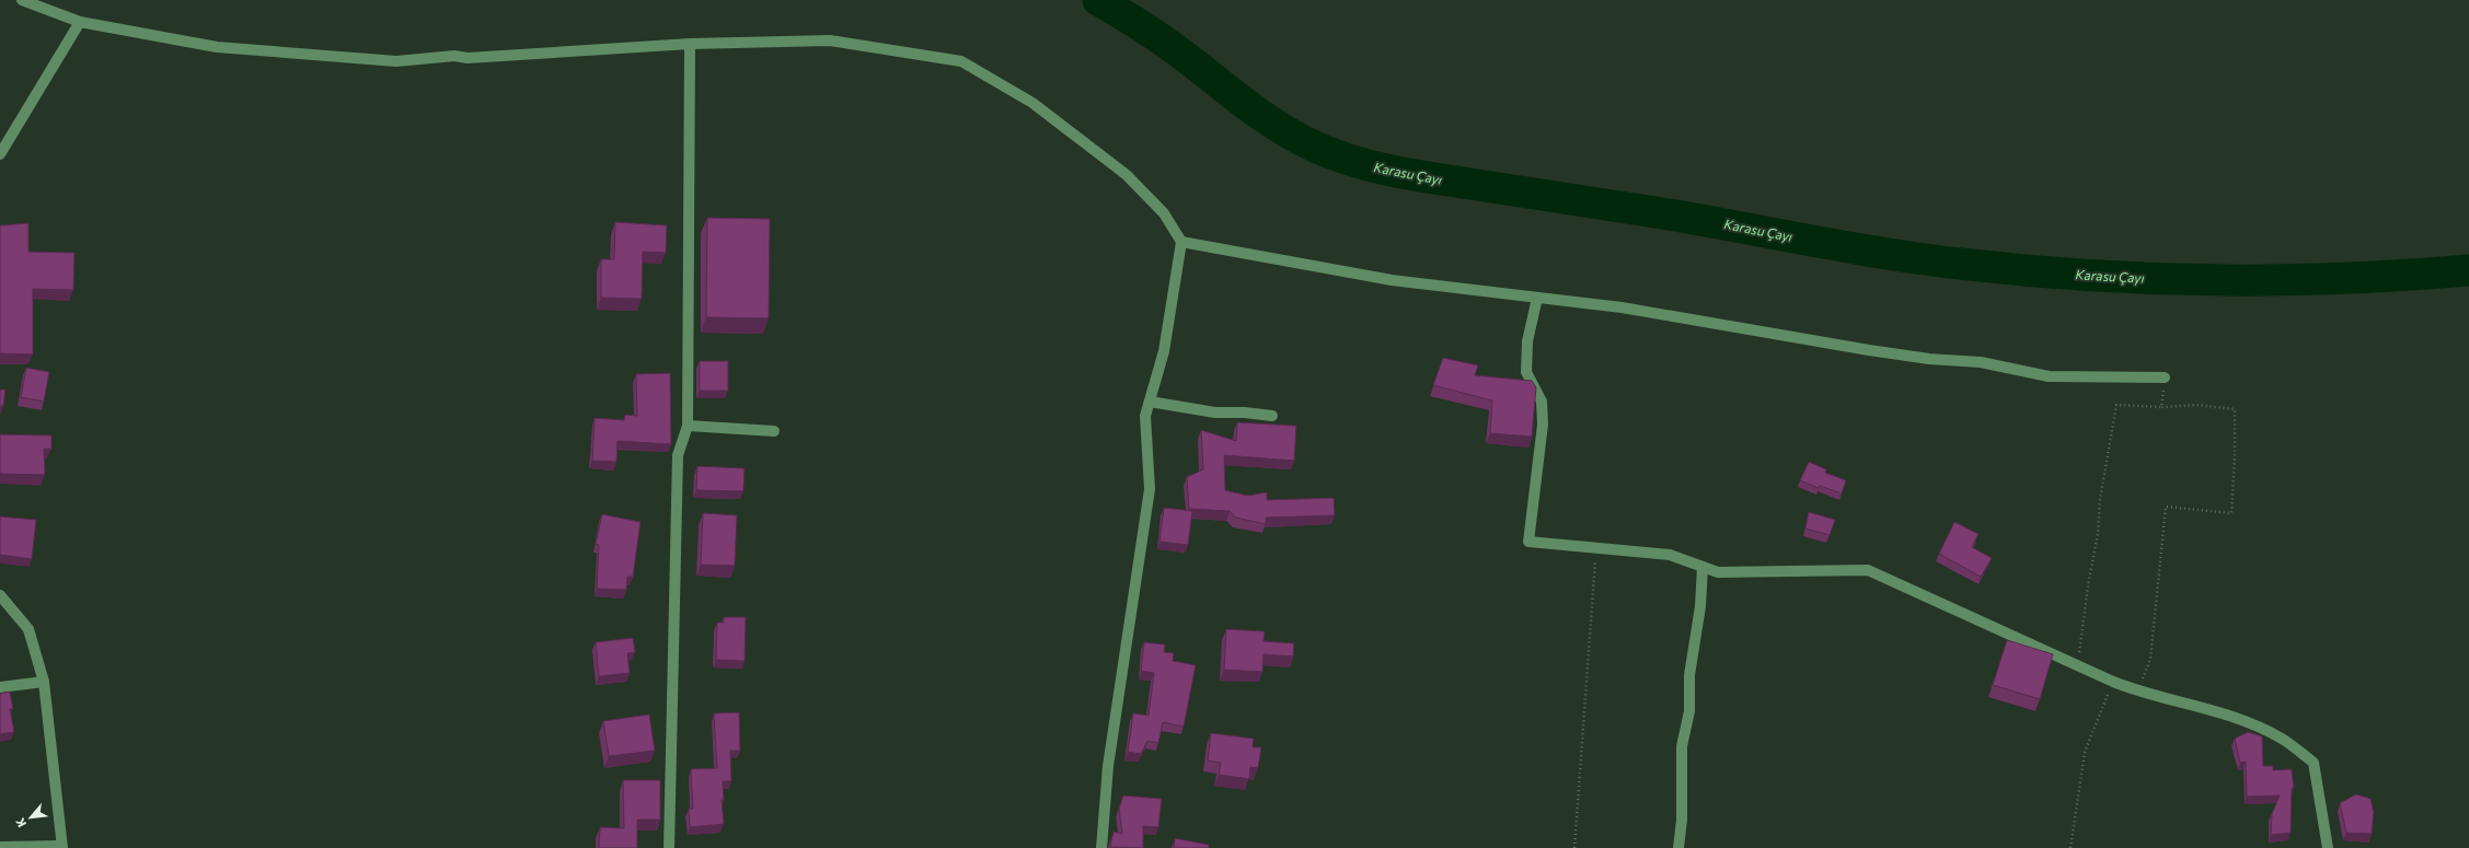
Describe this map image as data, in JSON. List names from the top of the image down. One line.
{"water":["Karasu Çayı"],"north":"bottom left"}
